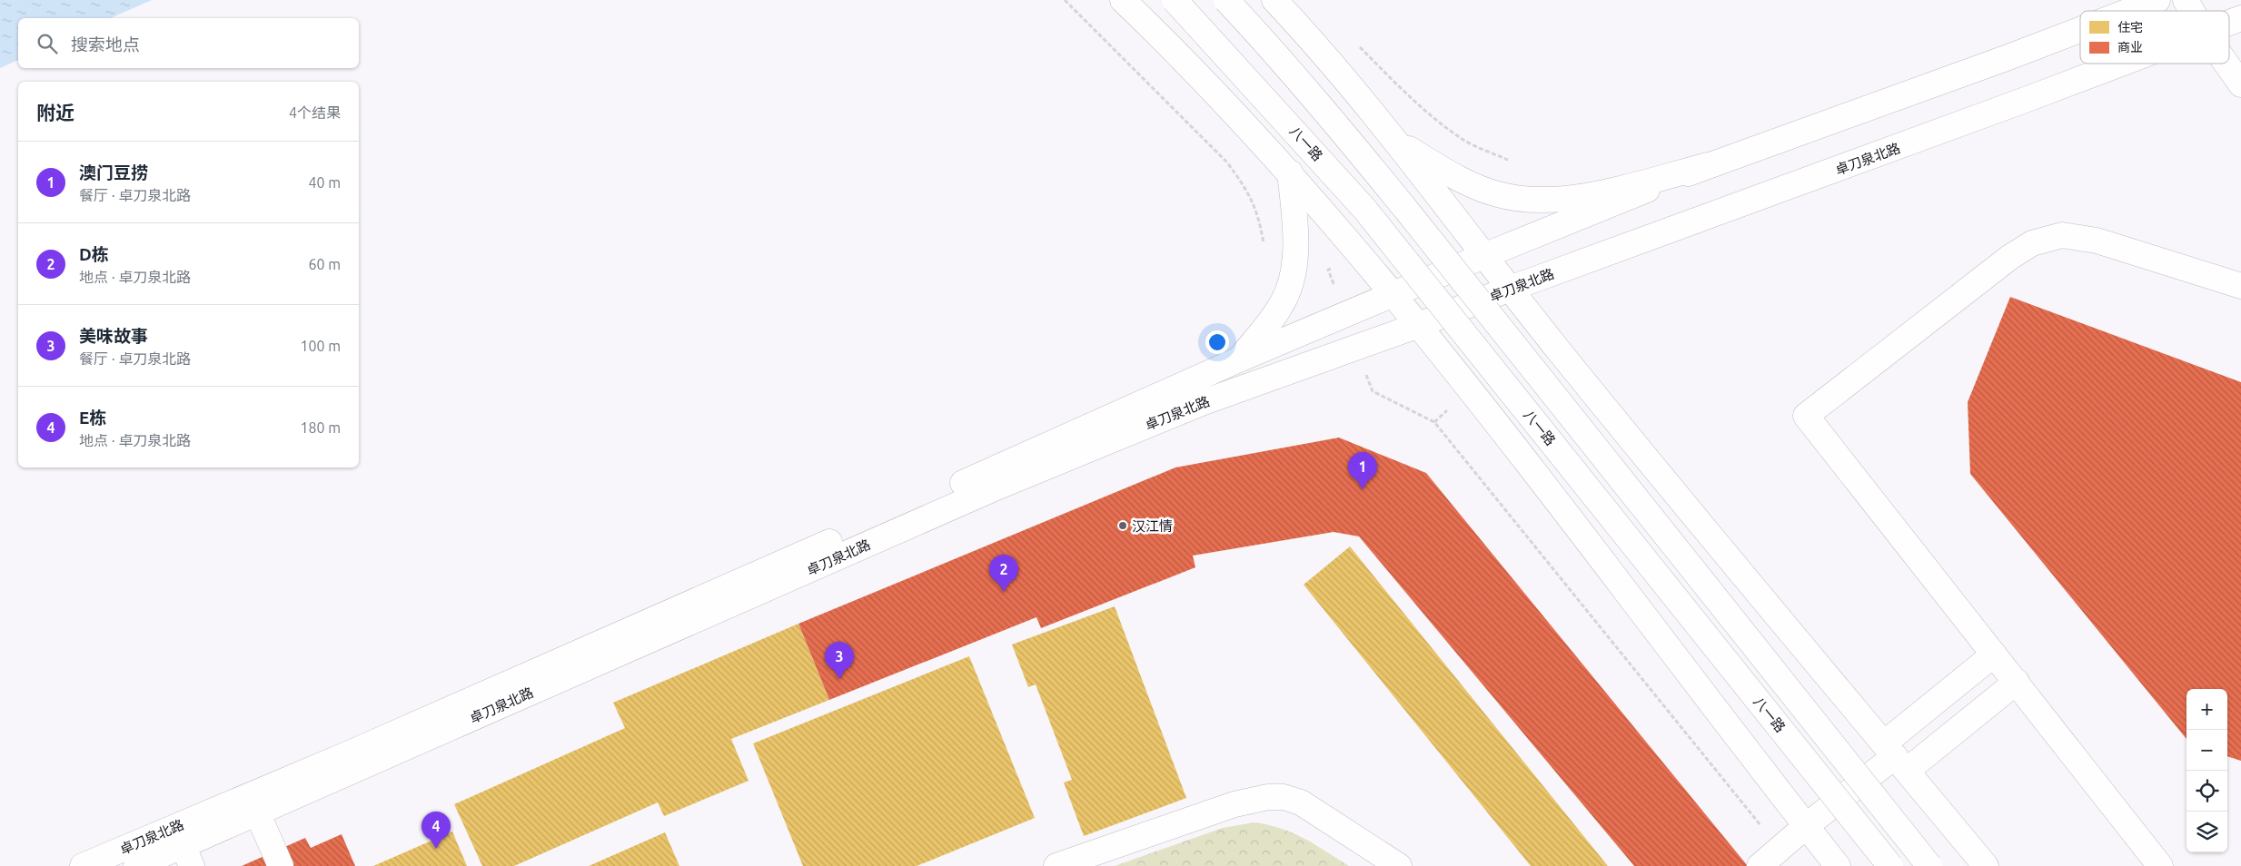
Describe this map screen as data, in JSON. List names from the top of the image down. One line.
{"streets":{"main road":["八一路","卓刀泉北路"]},"places":["汉江情"],"legend":["住宅","商业"],"page":{"search":"搜索地点","heading":["附近","4个结果"],"list":[{"mark":"1","name":"澳门豆捞","note":"餐厅 · 卓刀泉北路","value":"40 m"},{"mark":"2","name":"D栋","note":"地点 · 卓刀泉北路","value":"60 m"},{"mark":"3","name":"美味故事","note":"餐厅 · 卓刀泉北路","value":"100 m"},{"mark":"4","name":"E栋","note":"地点 · 卓刀泉北路","value":"180 m"}],"pins":["1","2","3","4"],"map_buttons":["+","−"]}}
